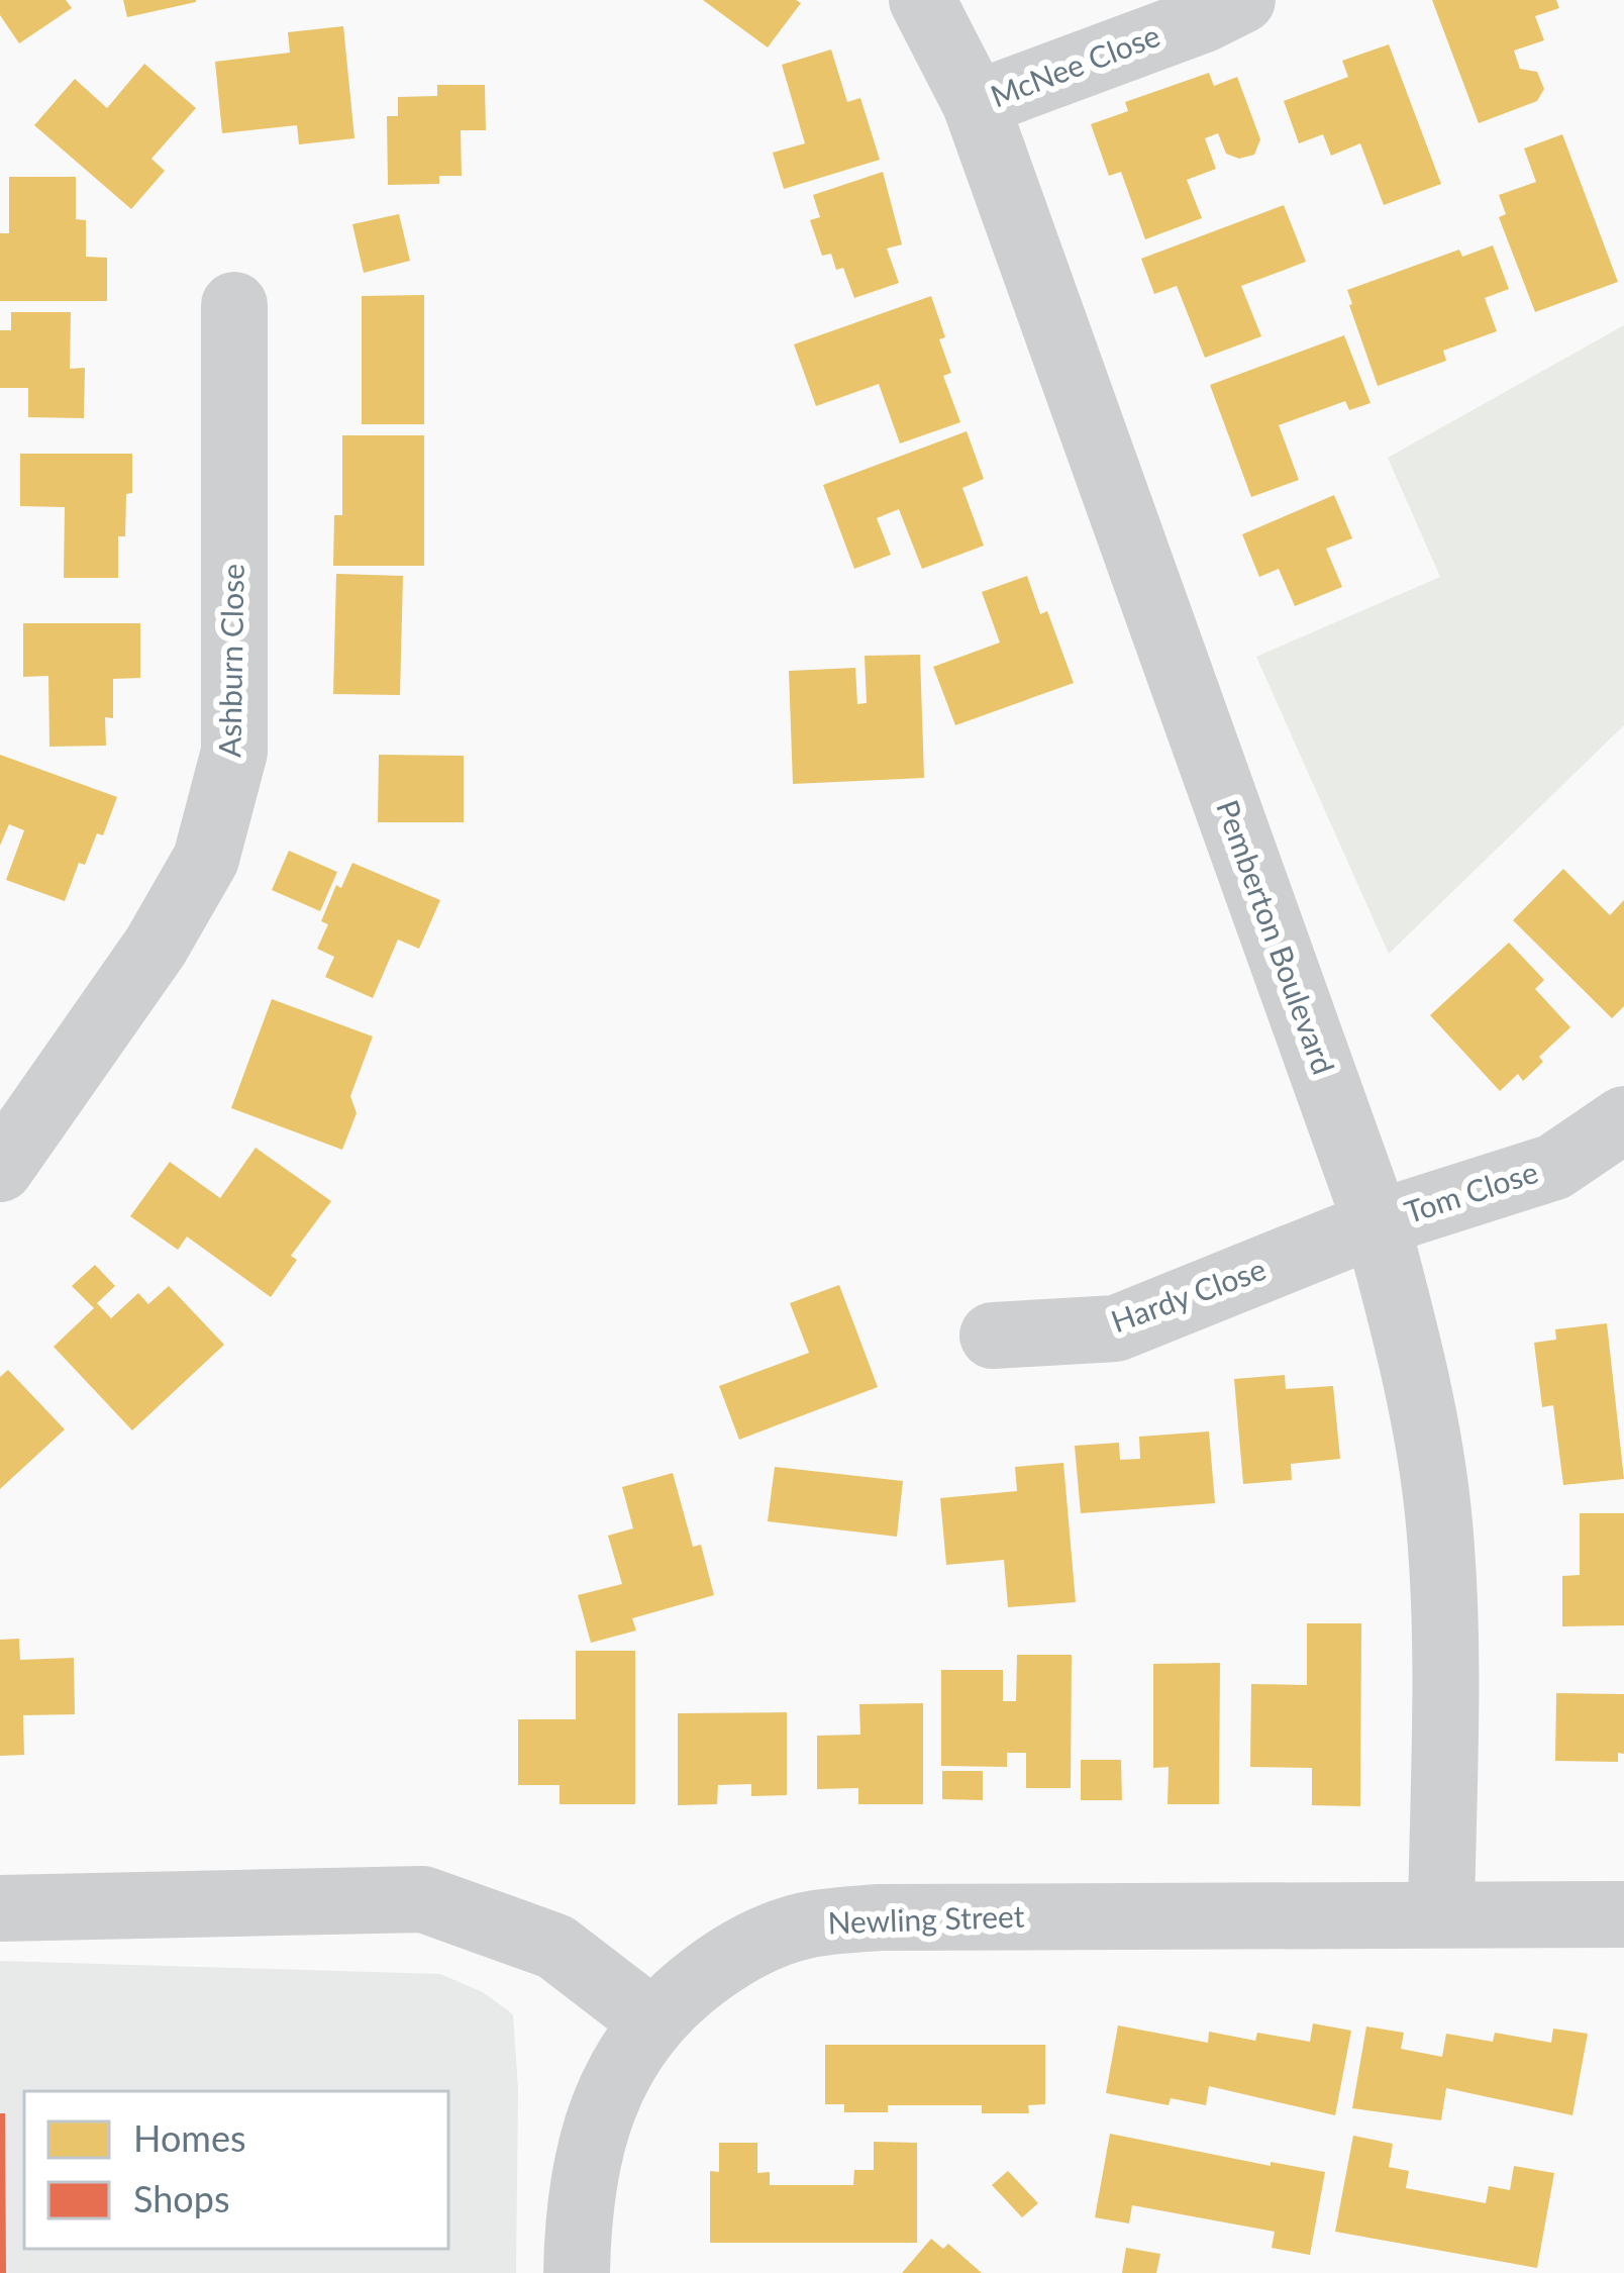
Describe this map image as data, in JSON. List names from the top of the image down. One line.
{"streets":{"street":["McNee Close","Ashburn Close","Pemberton Boulevard","Tom Close","Hardy Close","Newling Street"]},"crossings":[["McNee Close","Pemberton Boulevard"],["Pemberton Boulevard","Tom Close"],["Pemberton Boulevard","Hardy Close"],["Pemberton Boulevard","Newling Street"],["Tom Close","Hardy Close"]],"legend":["Homes","Shops"]}
